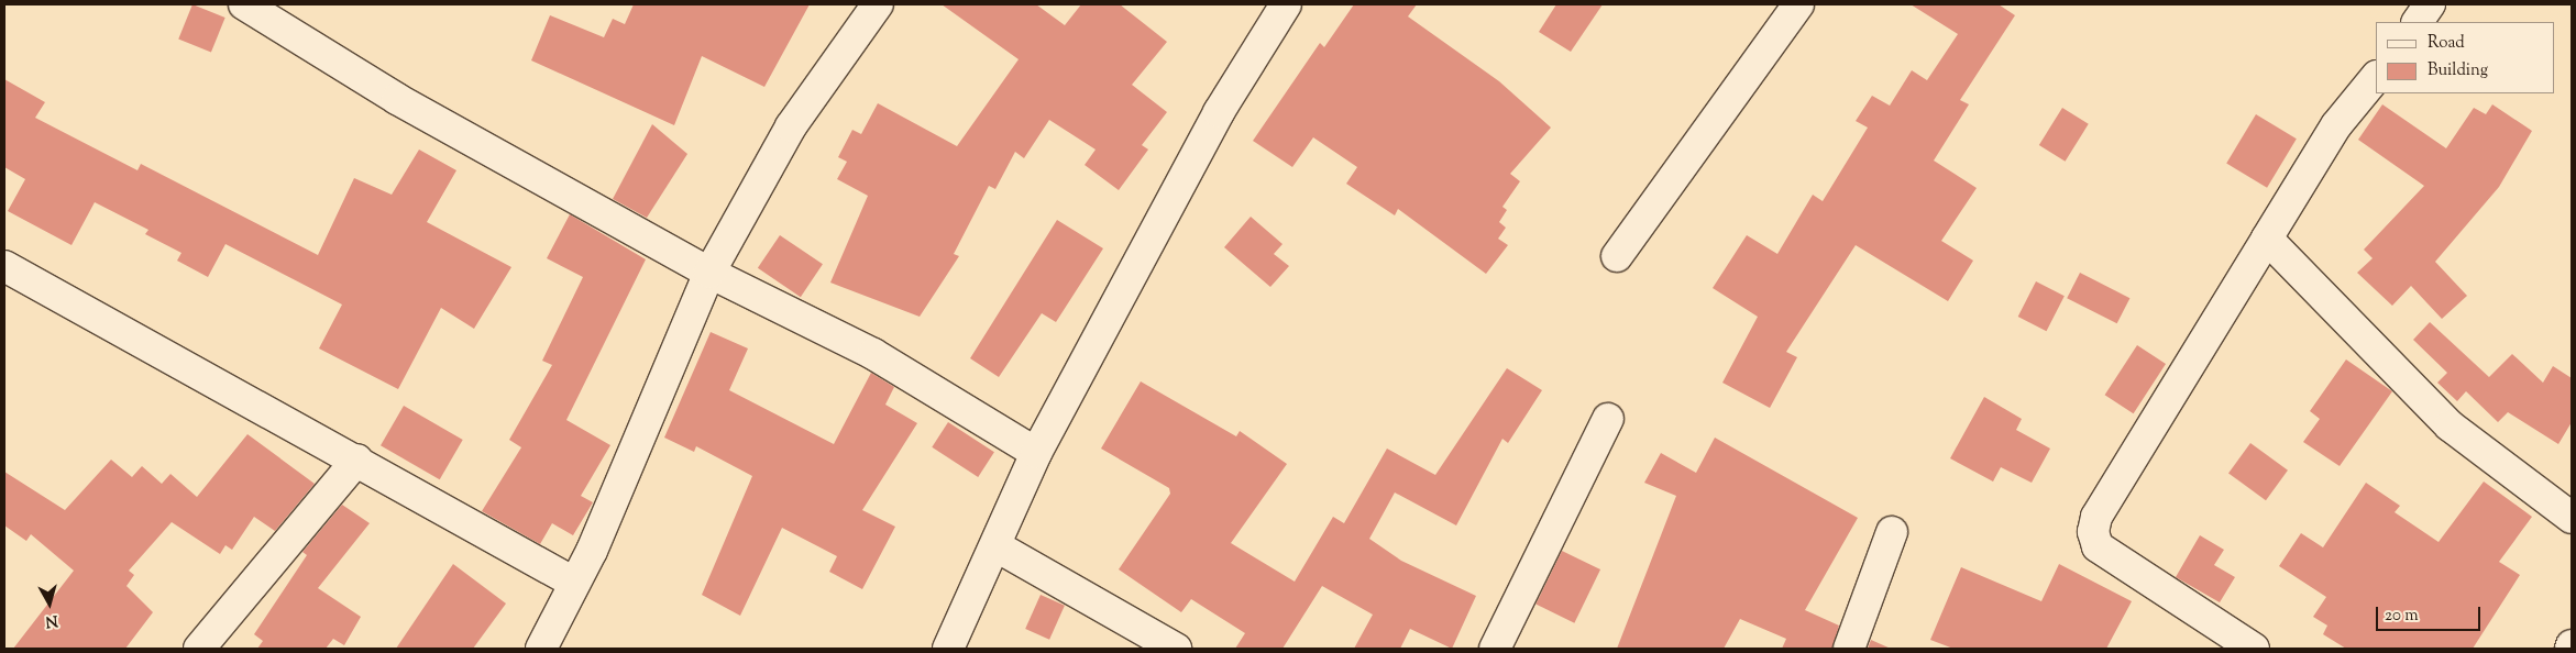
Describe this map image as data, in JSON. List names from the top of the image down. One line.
{"legend":["Road","Building"],"scale_bar":"20 m","north":"bottom"}
